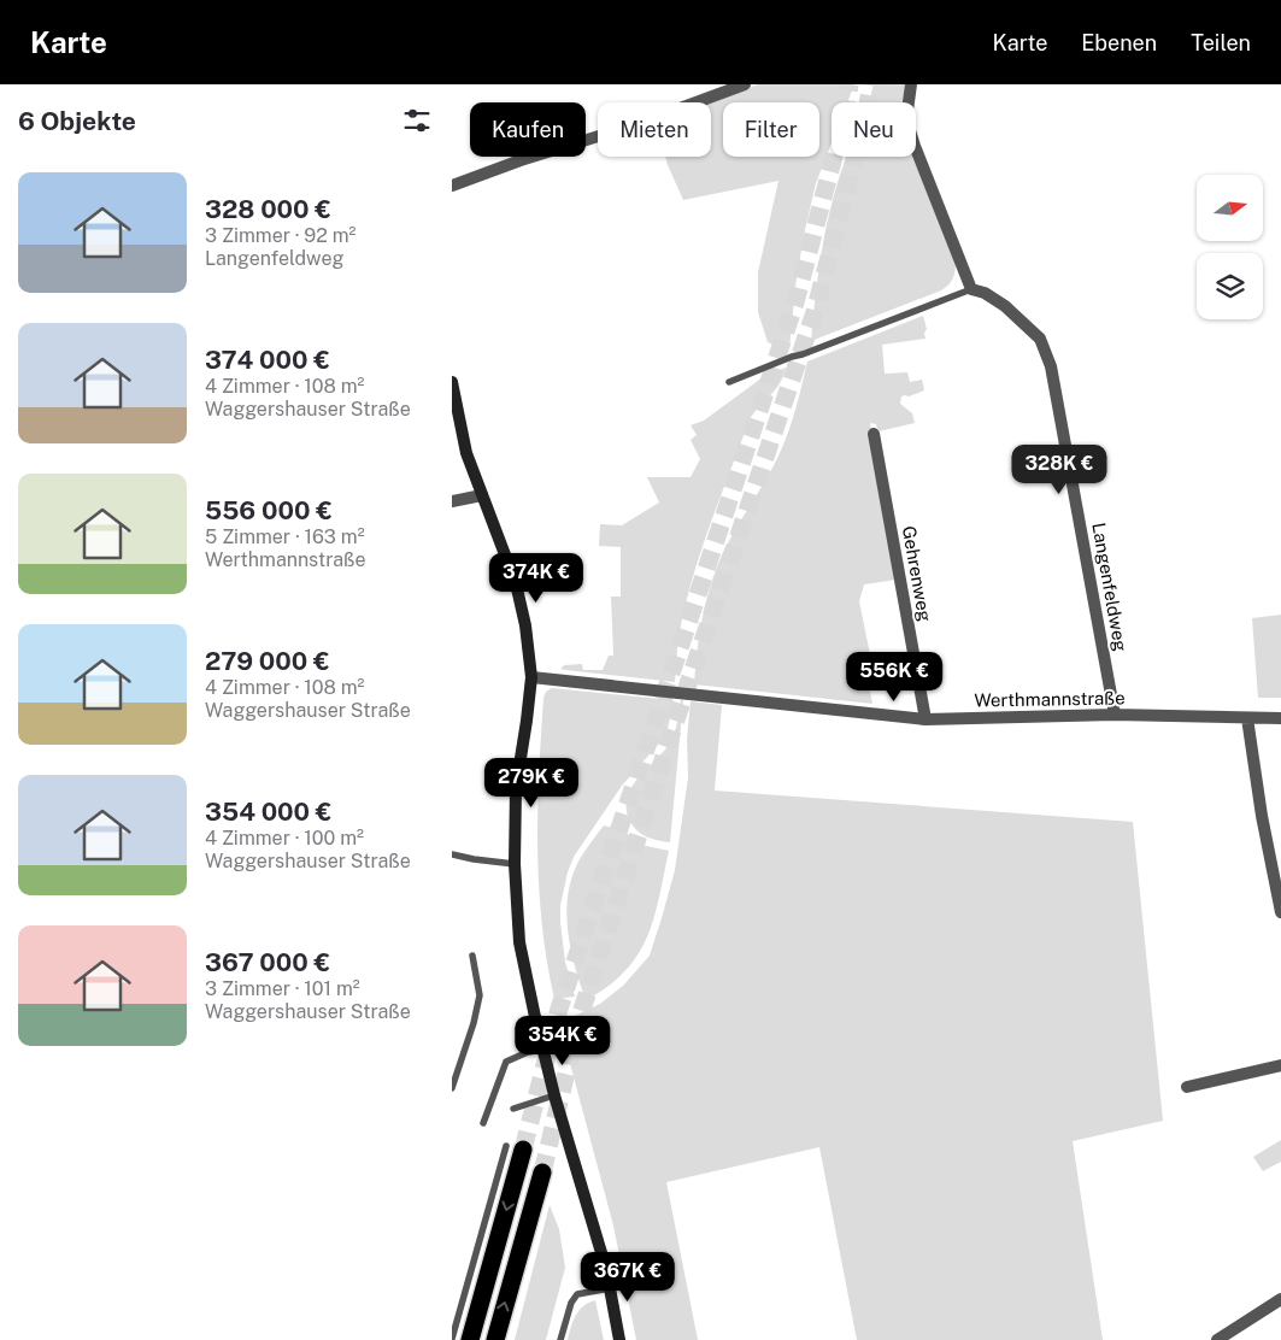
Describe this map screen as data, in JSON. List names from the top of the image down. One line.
{"streets":{"street":["Gehrenweg","Langenfeldweg","Werthmannstraße"]},"crossings":[["Gehrenweg","Werthmannstraße"],["Langenfeldweg","Werthmannstraße"]],"north":"right","page":{"header":"Karte","nav":["Karte","Ebenen","Teilen"],"heading":"6 Objekte","chip":["Kaufen","Mieten","Filter","Neu"],"list":[{"name":"328 000 €","note":"3 Zimmer · 92 m² · Langenfeldweg"},{"name":"374 000 €","note":"4 Zimmer · 108 m² · Waggershauser Straße"},{"name":"556 000 €","note":"5 Zimmer · 163 m² · Werthmannstraße"},{"name":"279 000 €","note":"4 Zimmer · 108 m² · Waggershauser Straße"},{"name":"354 000 €","note":"4 Zimmer · 100 m² · Waggershauser Straße"},{"name":"367 000 €","note":"3 Zimmer · 101 m² · Waggershauser Straße"}],"price":["328K €","374K €","556K €","279K €","354K €","367K €"]}}
